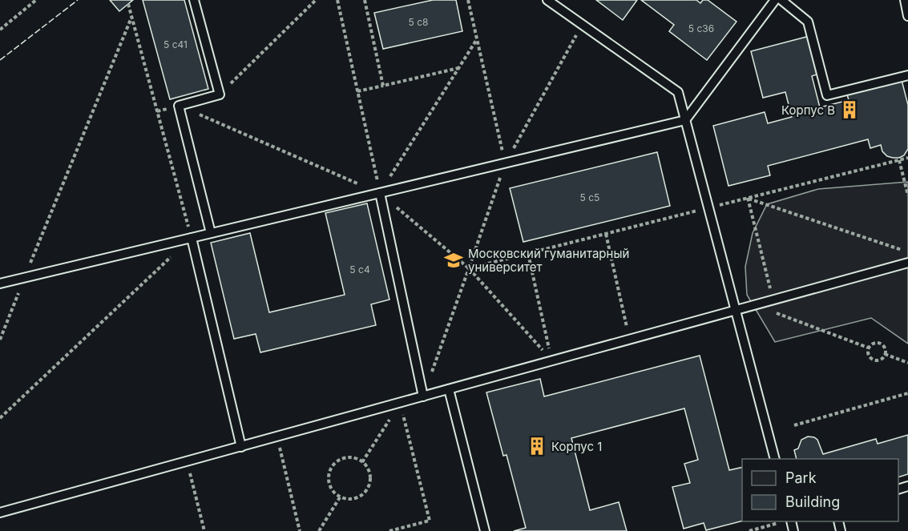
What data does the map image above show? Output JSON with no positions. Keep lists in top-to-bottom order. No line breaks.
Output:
{"places":{"building":["Корпус В","Корпус 1"],"school or university":["Московский гуманитарный университет"]},"house_numbers":["5 с8","5 с36","5 с41","5 с5","5 с4"],"legend":["Park","Building"]}
